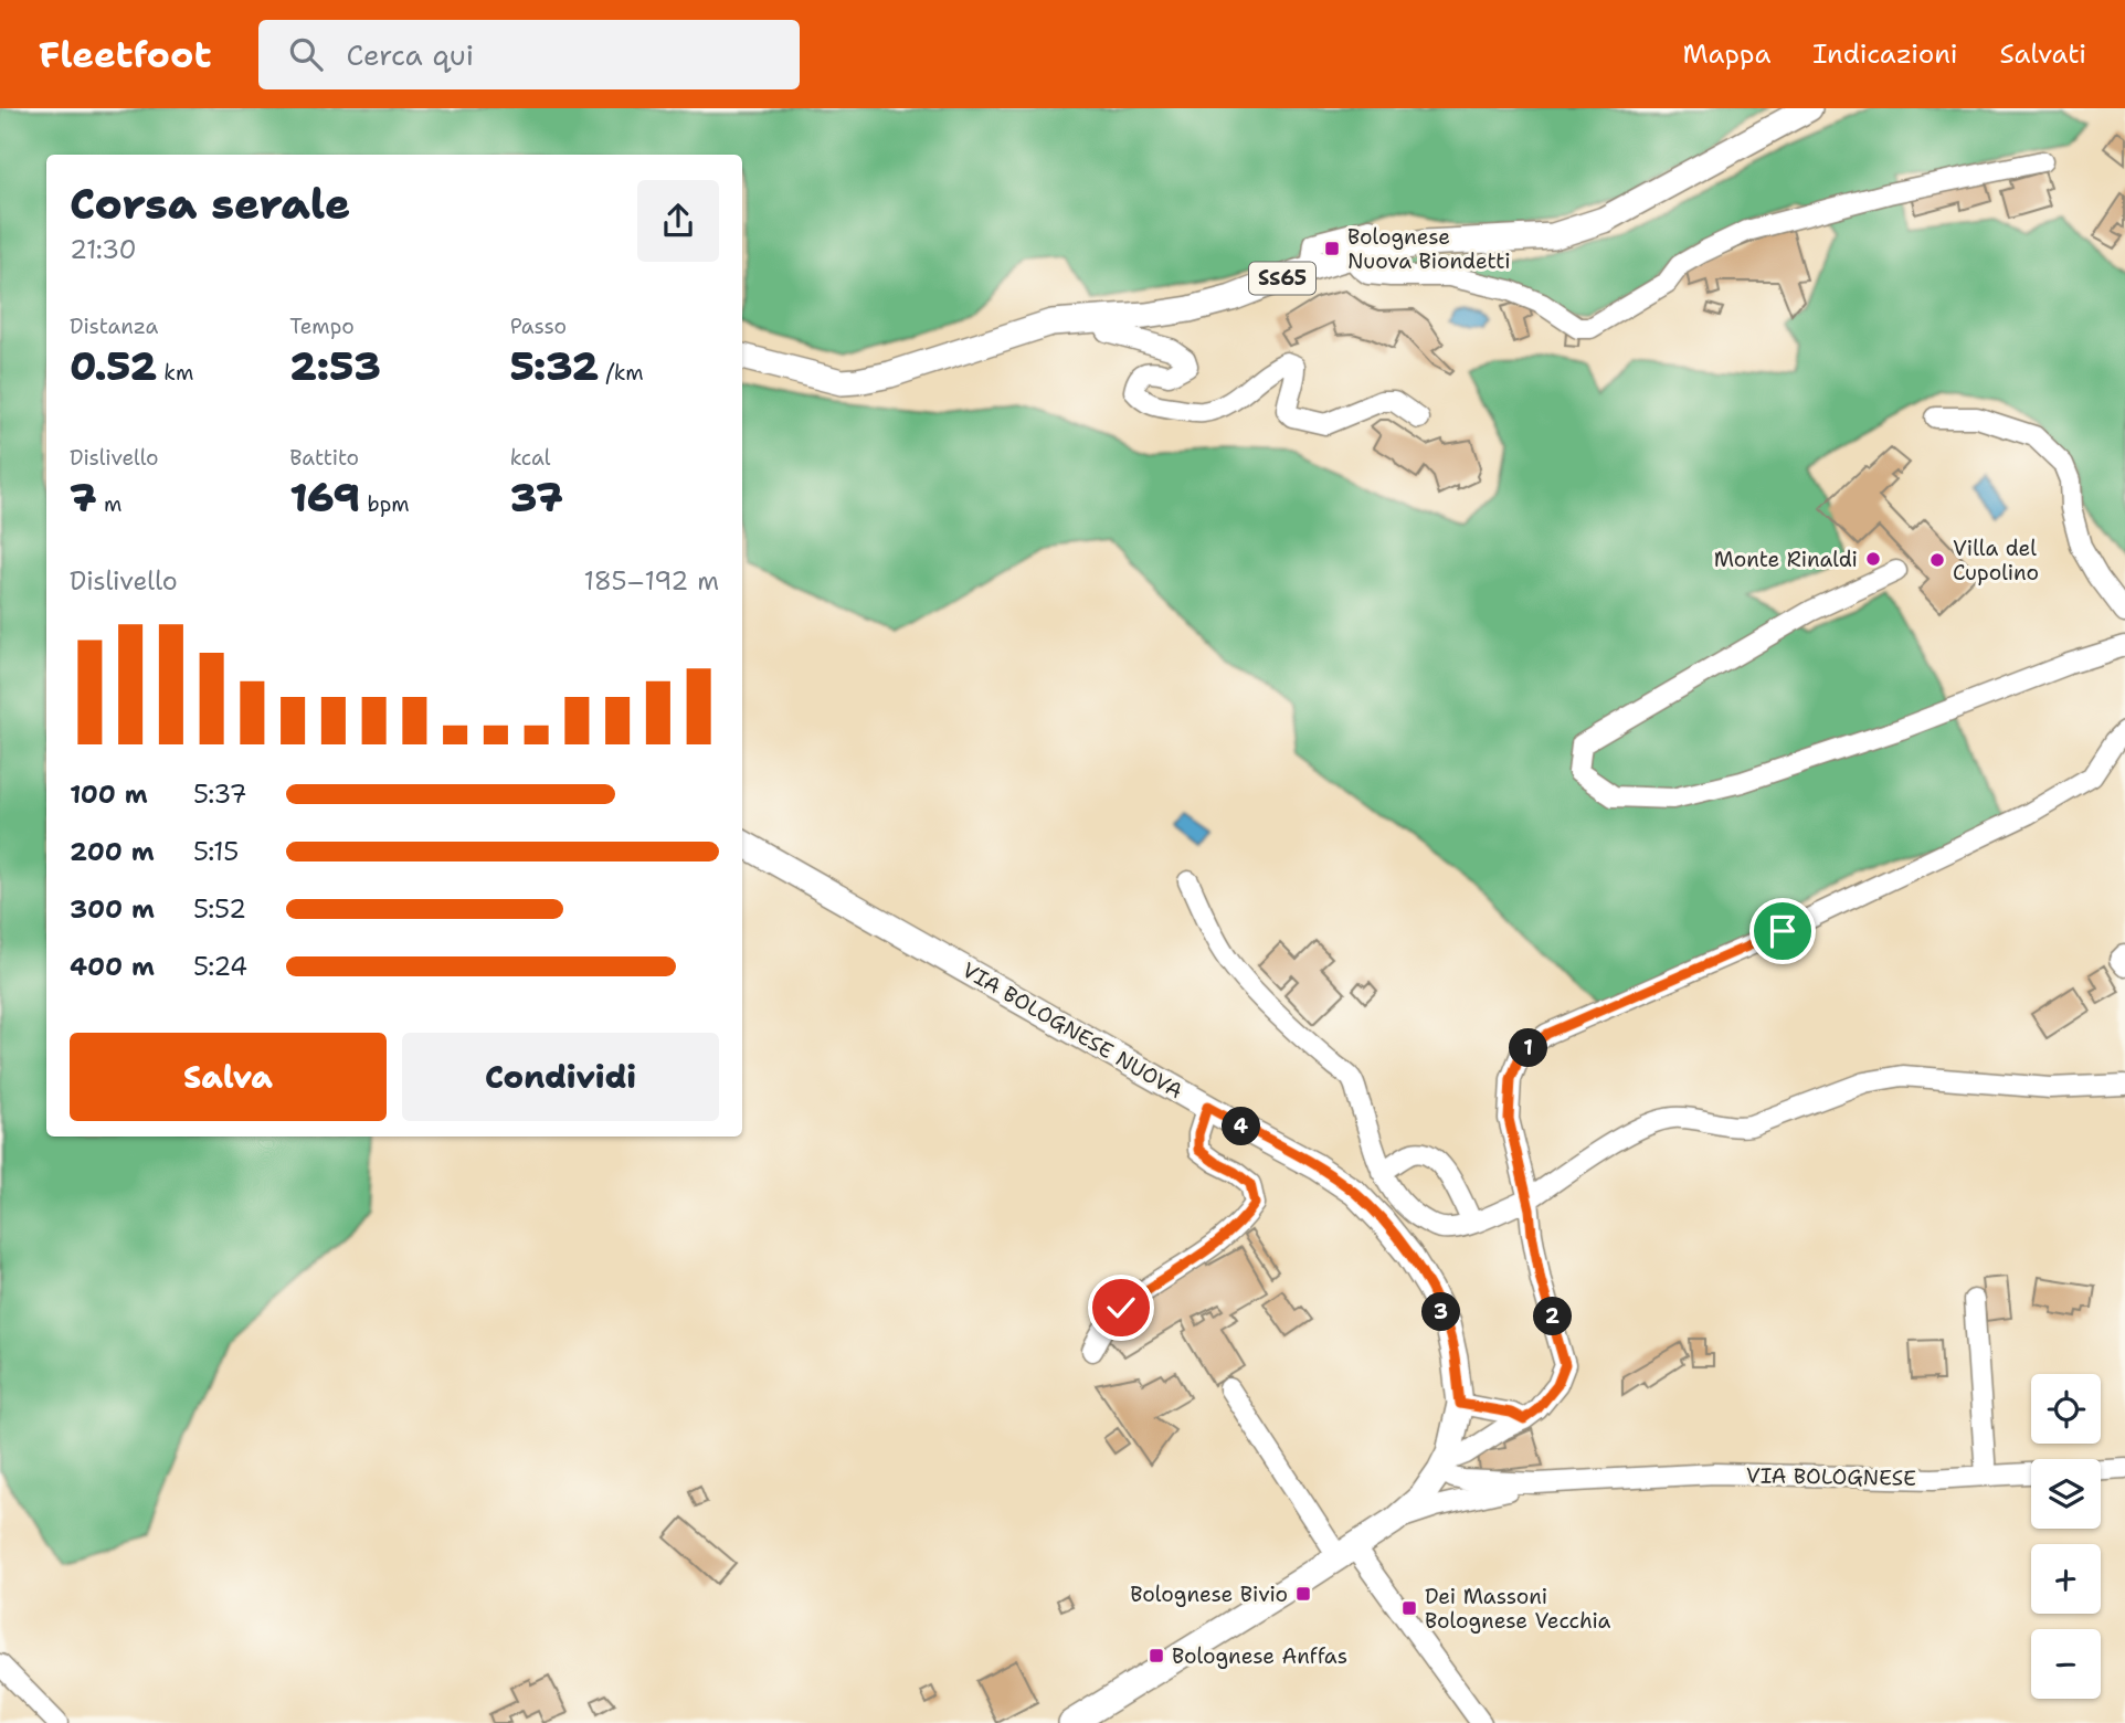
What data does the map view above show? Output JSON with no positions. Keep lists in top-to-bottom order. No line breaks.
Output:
{"streets":{"main road":["SS65","VIA BOLOGNESE NUOVA","VIA BOLOGNESE"]},"crossings":[["VIA BOLOGNESE NUOVA","VIA BOLOGNESE"]],"places":{"transit":["Bolognese Nuova Biondetti","Bolognese Bivio","Dei Massoni Bolognese Vecchia","Bolognese Anffas"],"other":["Monte Rinaldi","Villa del Cupolino"]},"page":{"header":"Fleetfoot","search":"Cerca qui","nav":["Mappa","Indicazioni","Salvati"],"heading":["Corsa serale","21:30"],"stats":[["Distanza","0.52 km"],["Tempo","2:53"],["Passo","5:32 /km"],["Dislivello","7 m"],["Battito","169 bpm"],["kcal","37"]],"chart":["Dislivello","185–192 m"],"list":[{"name":"100 m","note":"5:37"},{"name":"200 m","note":"5:15"},{"name":"300 m","note":"5:52"},{"name":"400 m","note":"5:24"}],"buttons":["Salva","Condividi"],"pins":["1","4","3","2"],"map_buttons":["+","−"]}}
